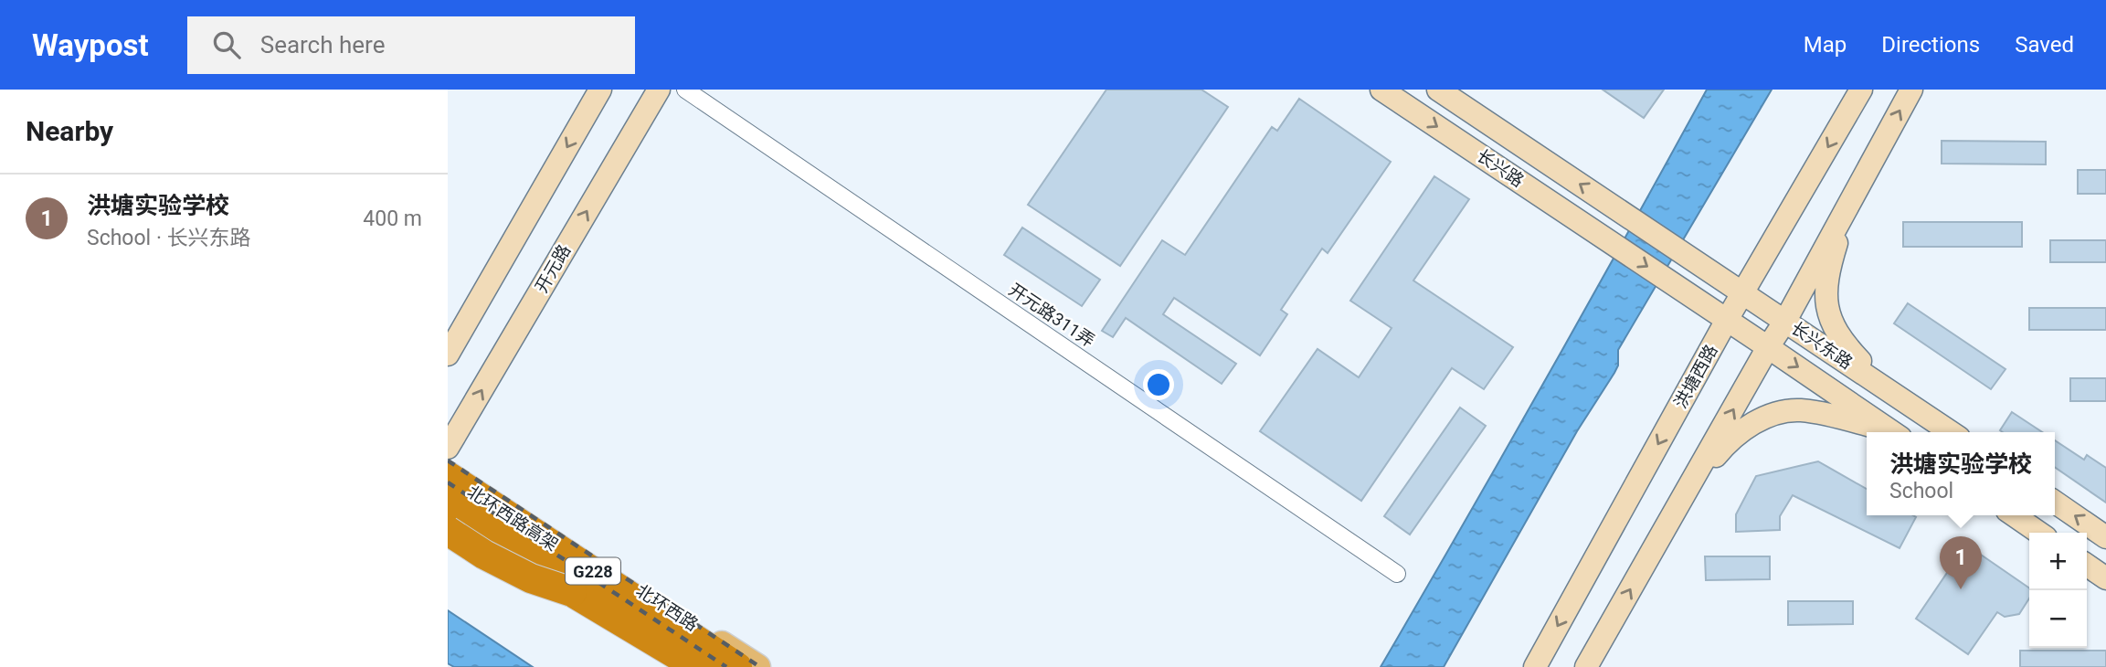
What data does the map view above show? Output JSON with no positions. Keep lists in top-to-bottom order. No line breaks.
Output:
{"streets":{"highway":["北环西路高架","G228"],"main road":["长兴路","开元路","长兴东路","洪塘西路","北环西路"],"street":["开元路311弄"]},"crossings":[["长兴路","长兴东路"],["长兴东路","洪塘西路"]],"page":{"header":"Waypost","search":"Search here","nav":["Map","Directions","Saved"],"heading":"Nearby","list":[{"mark":"1","name":"洪塘实验学校","note":"School · 长兴东路","value":"400 m"}],"popup":["洪塘实验学校","School"],"map_buttons":["+","−"],"pins":"1"}}
